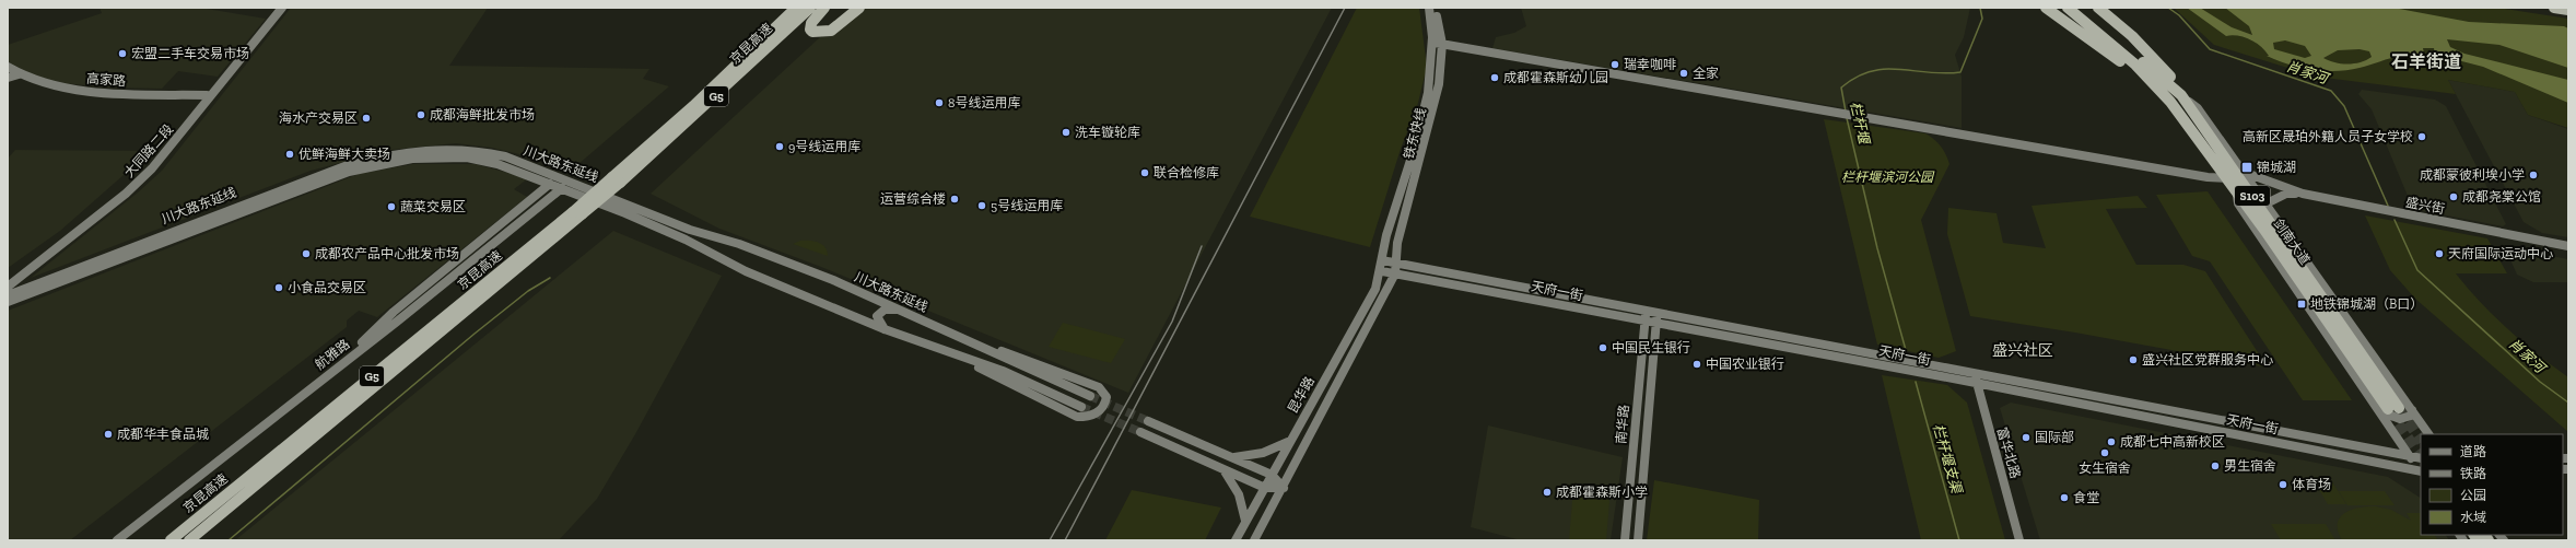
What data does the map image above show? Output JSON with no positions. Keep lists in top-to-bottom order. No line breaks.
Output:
{"streets":{"highway":["京昆高速","G5","S103","剑南大道"],"main road":["高家路","铁东快线","大同路二段","川大路东延线","盛兴街","天府一街","航雅路","昆华路","南华路","富华北路"]},"crossings":[["高家路","大同路二段"],["铁东快线","天府一街"],["铁东快线","昆华路"],["川大路东延线","航雅路"],["天府一街","昆华路"],["天府一街","南华路"],["天府一街","富华北路"]],"districts":["石羊街道","盛兴社区"],"water":["肖家河","栏杆堰","栏杆堰支渠"],"parks":["栏杆堰滨河公园"],"places":{"other":["宏盟二手车交易市场","瑞幸咖啡","全家","成都霍森斯幼儿园","8号线运用库","成都海鲜批发市场","海水产交易区","洗车镟轮库","高新区晟珀外籍人员子女学校","9号线运用库","优鲜海鲜大卖场","联合检修库","成都蒙彼利埃小学","成都尧棠公馆","运营综合楼","5号线运用库","蔬菜交易区","成都农产品中心批发市场","天府国际运动中心","小食品交易区","中国民生银行","盛兴社区党群服务中心","中国农业银行","成都华丰食品城","国际部","成都七中高新校区","女生宿舍","男生宿舍","体育场","成都霍森斯小学","食堂"],"transit":["锦城湖","地铁锦城湖（B口）"]},"legend":["道路","铁路","公园","水域"]}
